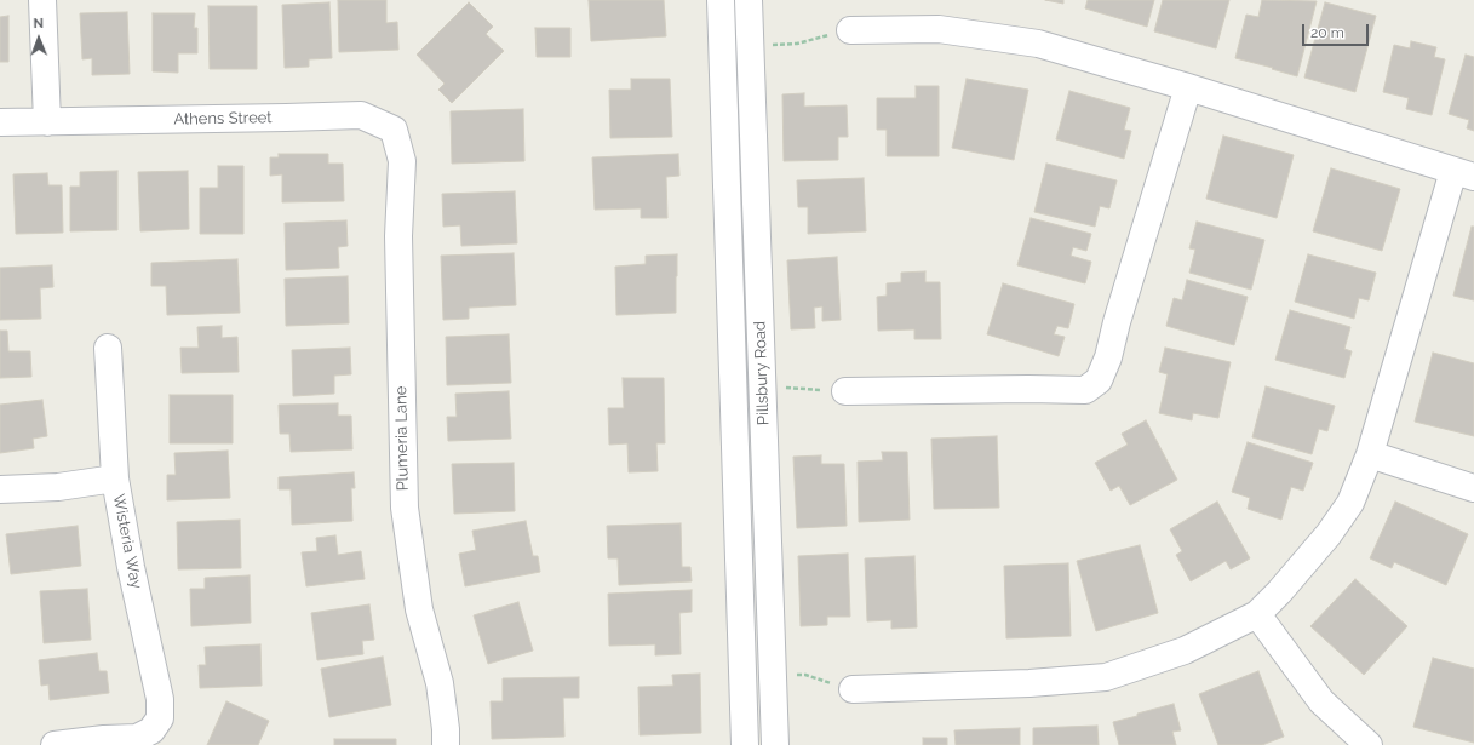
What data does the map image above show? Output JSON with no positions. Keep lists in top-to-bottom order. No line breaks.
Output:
{"streets":{"street":["Athens Street","Pillsbury Road","Plumeria Lane","Wisteria Way"]},"crossings":[["Athens Street","Plumeria Lane"]],"scale_bar":"20 m","north":"top"}
